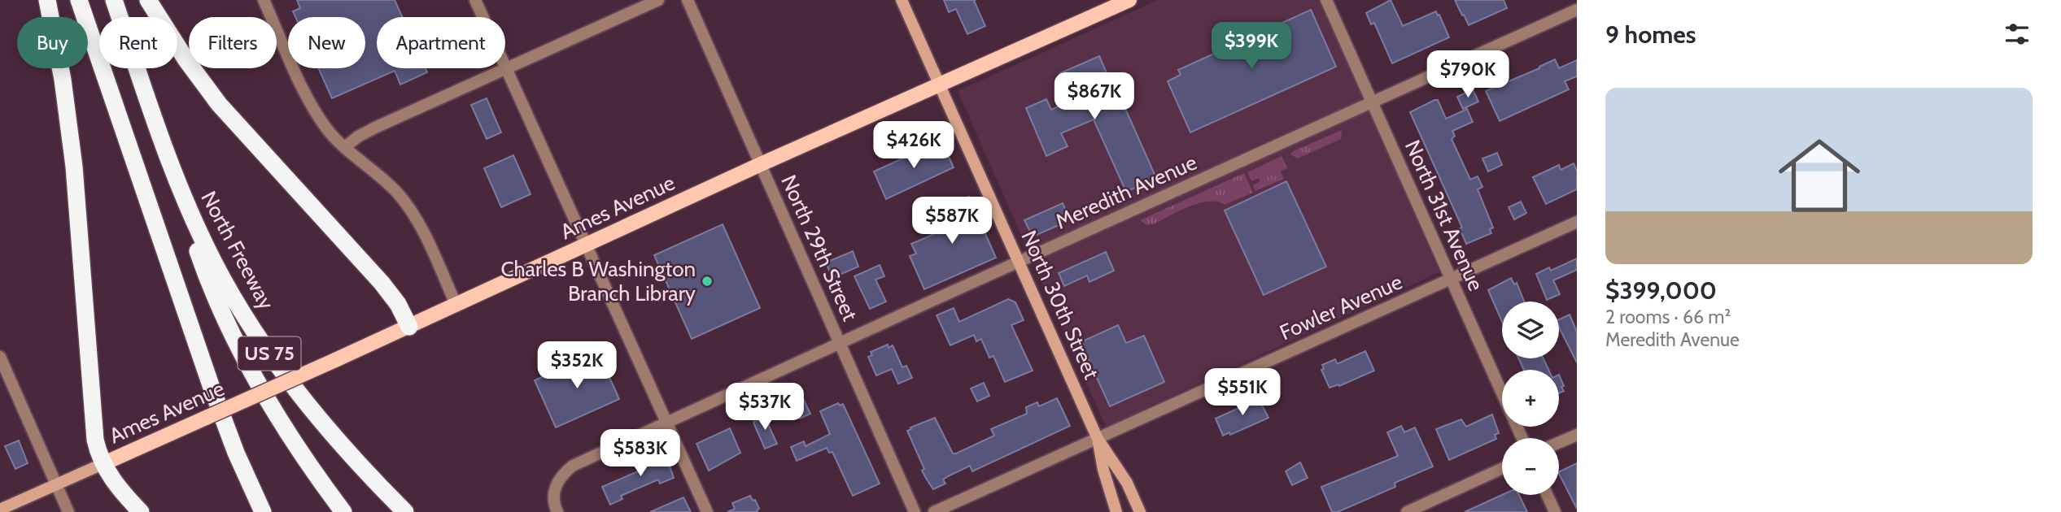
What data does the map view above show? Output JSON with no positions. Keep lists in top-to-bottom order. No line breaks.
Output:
{"streets":{"highway":["North Freeway","US 75"],"main road":["Ames Avenue","North 30th Street"],"street":["Meredith Avenue","North 31st Avenue","North 29th Street","Fowler Avenue"]},"crossings":[["Meredith Avenue","North 31st Avenue"],["Meredith Avenue","North 29th Street"],["Meredith Avenue","North 30th Street"],["Ames Avenue","North 29th Street"],["Ames Avenue","North 30th Street"],["North 31st Avenue","Fowler Avenue"],["North 30th Street","Fowler Avenue"]],"places":["Charles B Washington Branch Library"],"page":{"heading":"9 homes","chip":["Buy","Rent","Filters","New","Apartment"],"price":["$399K","$790K","$867K","$426K","$587K","$352K","$551K","$537K","$583K"],"list":[{"name":"$399,000","note":"2 rooms · 66 m² · Meredith Avenue"}],"map_buttons":["+","−"]}}
